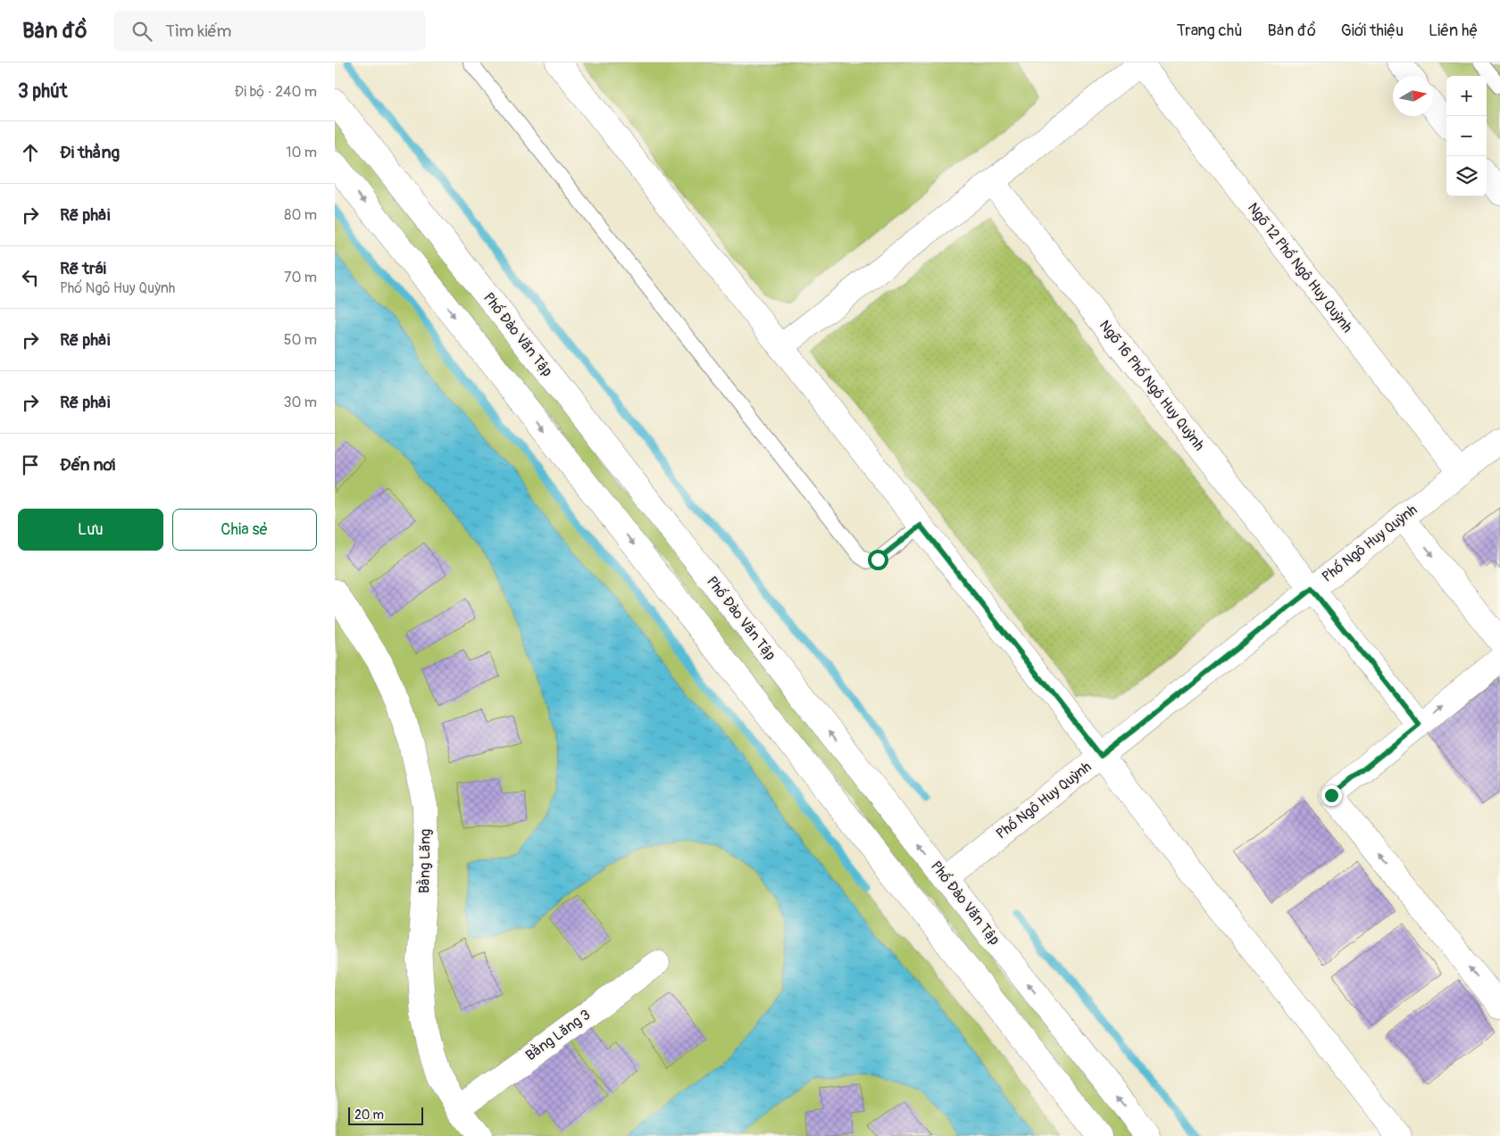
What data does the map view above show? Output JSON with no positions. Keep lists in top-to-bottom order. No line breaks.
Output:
{"streets":{"street":["Ngõ 12 Phố Ngô Huy Quỳnh","Phố Đào Văn Tập","Ngõ 16 Phố Ngô Huy Quỳnh","Phố Ngô Huy Quỳnh","Bằng Lăng","Bằng Lăng 3"]},"crossings":[["Ngõ 12 Phố Ngô Huy Quỳnh","Phố Ngô Huy Quỳnh"],["Phố Đào Văn Tập","Phố Ngô Huy Quỳnh"],["Ngõ 16 Phố Ngô Huy Quỳnh","Phố Ngô Huy Quỳnh"],["Bằng Lăng","Bằng Lăng 3"]],"scale_bar":"20 m","north":"right","page":{"header":"Bản đồ","search":"Tìm kiếm","nav":["Trang chủ","Bản đồ","Giới thiệu","Liên hệ"],"heading":["3 phút","Đi bộ · 240 m"],"map_buttons":["+","−"],"list":[["Đi thẳng","10 m"],["Rẽ phải","80 m"],["Rẽ trái","Phố Ngô Huy Quỳnh","70 m"],["Rẽ phải","50 m"],["Rẽ phải","30 m"],"Đến nơi"],"buttons":["Lưu","Chia sẻ"],"scale":"20 m"}}
